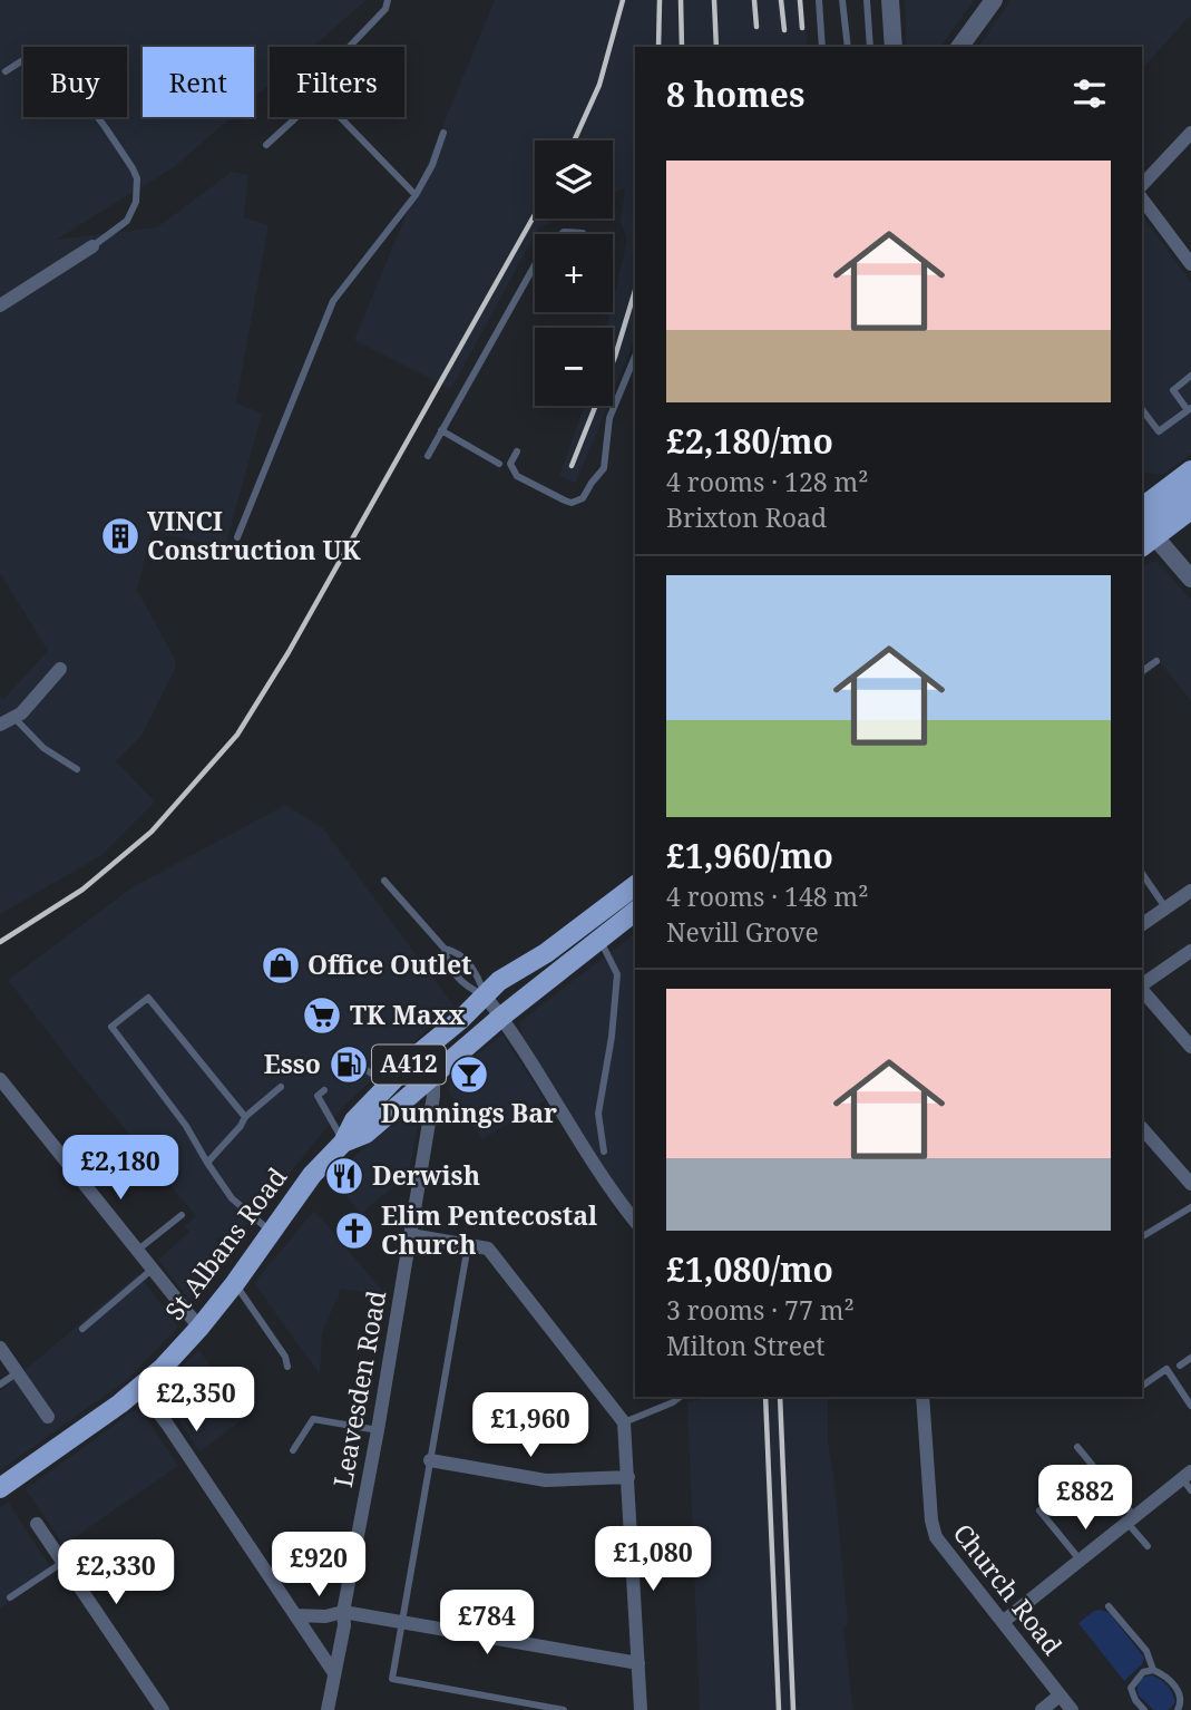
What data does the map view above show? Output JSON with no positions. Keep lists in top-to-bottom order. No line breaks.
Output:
{"streets":{"main road":["A412","St Albans Road"],"street":["Leavesden Road","Church Road"]},"crossings":[["St Albans Road","Leavesden Road"]],"places":{"building":["VINCI Construction UK"],"shop":["Office Outlet"],"supermarket":["TK Maxx"],"fuel station":["Esso"],"bar":["Dunnings Bar"],"restaurant":["Derwish"],"church":["Elim Pentecostal Church"]},"page":{"chip":["Buy","Rent","Filters"],"heading":"8 homes","map_buttons":["+","−"],"list":[{"name":"£2,180/mo","note":"4 rooms · 128 m² · Brixton Road"},{"name":"£1,960/mo","note":"4 rooms · 148 m² · Nevill Grove"},{"name":"£1,080/mo","note":"3 rooms · 77 m² · Milton Street"}],"price":["£2,180","£2,350","£1,960","£882","£1,080","£920","£2,330","£784"]}}
